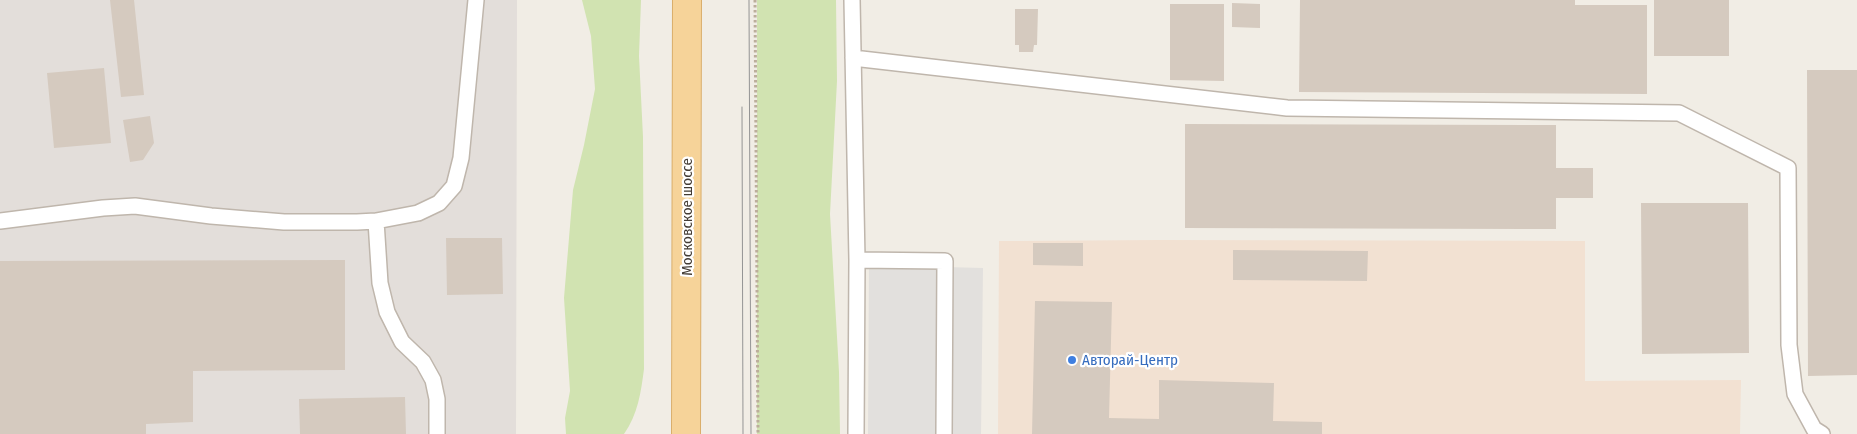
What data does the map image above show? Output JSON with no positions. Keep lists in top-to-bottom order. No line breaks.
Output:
{"streets":{"main road":["Московское шоссе"]},"places":["Авторай-Центр"]}
